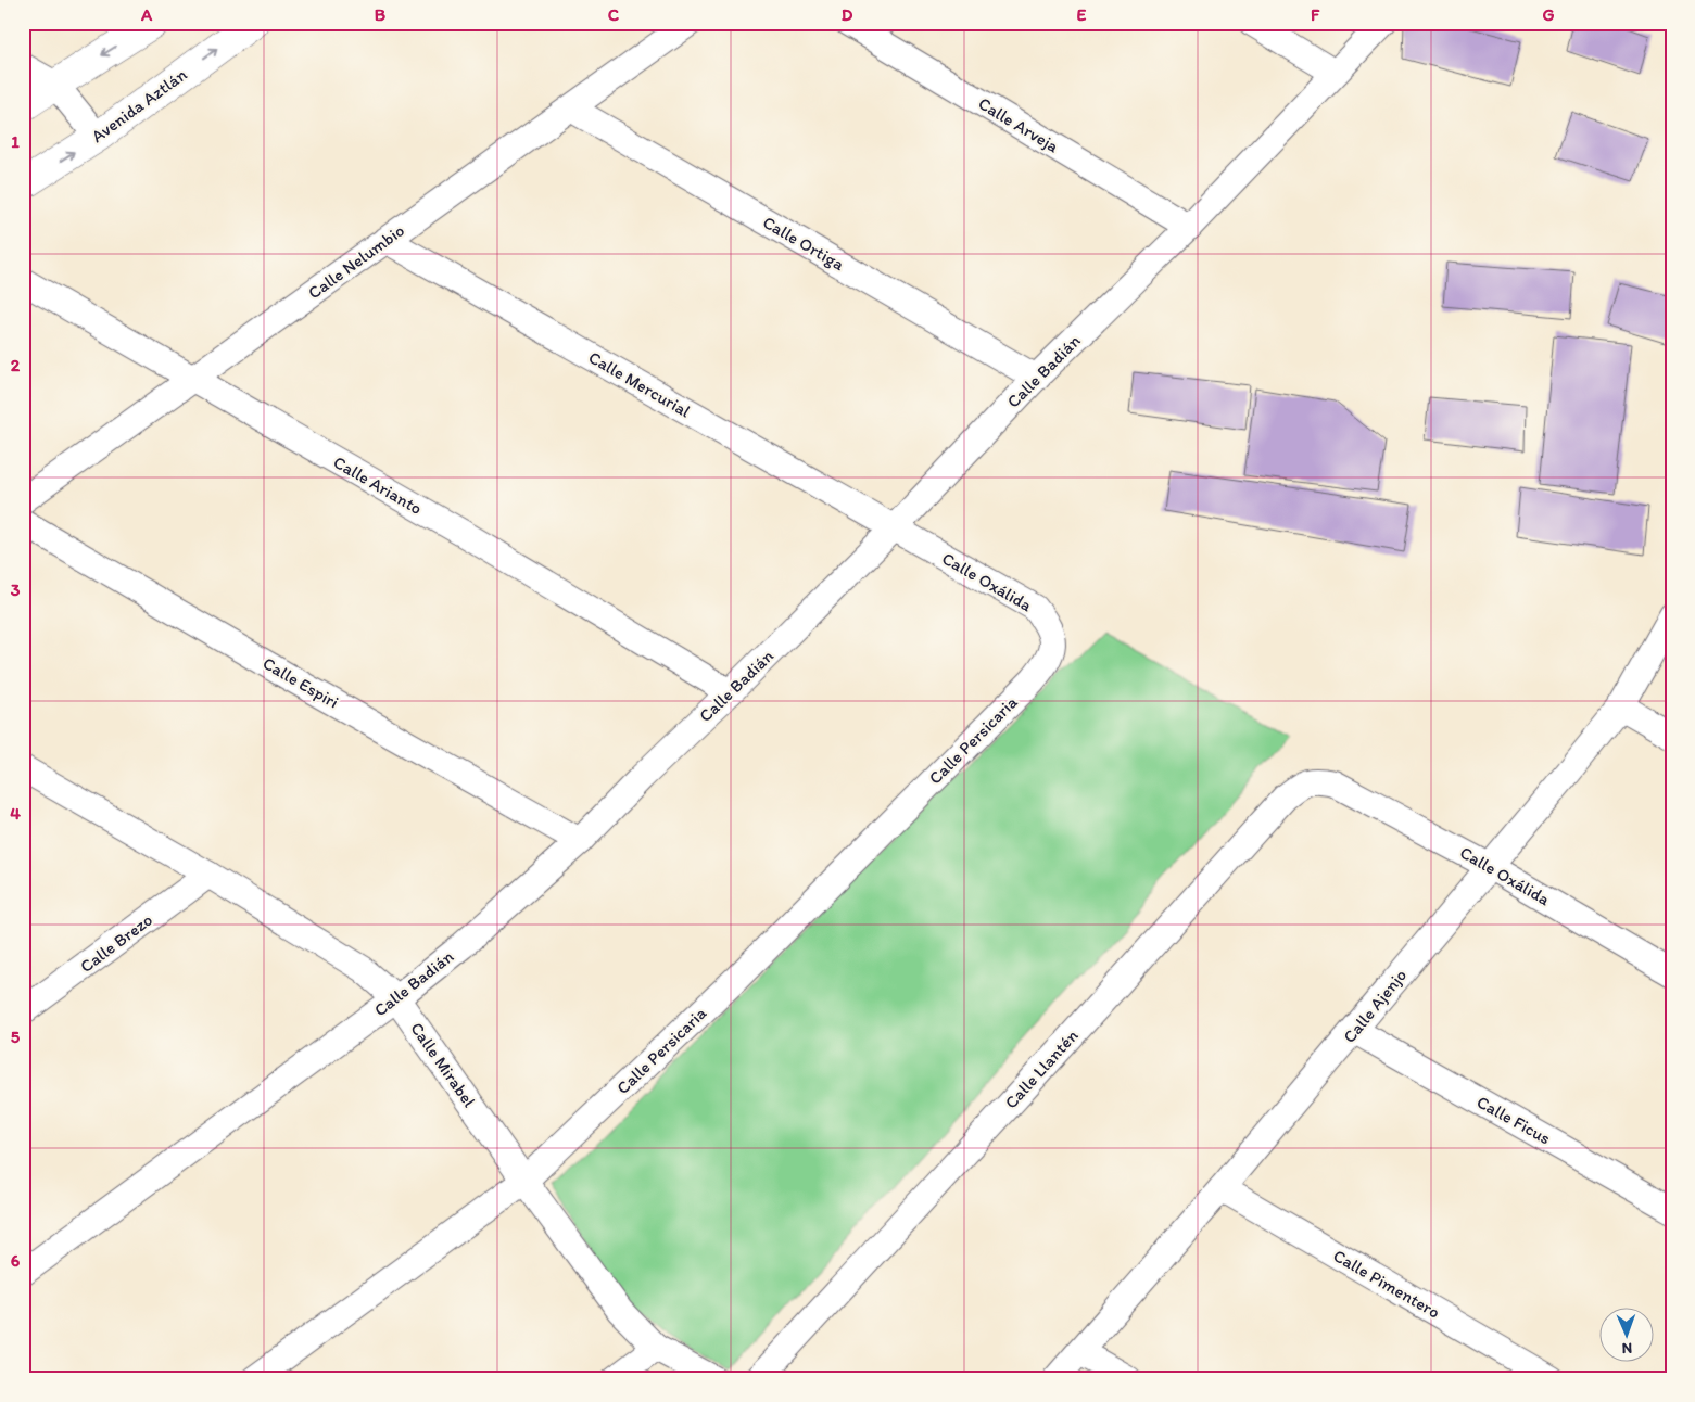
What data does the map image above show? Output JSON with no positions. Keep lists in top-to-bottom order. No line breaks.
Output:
{"streets":{"main road":["Avenida Aztlán"],"street":["Calle Arveja","Calle Ortiga","Calle Nelumbio","Calle Badián","Calle Mercurial","Calle Arianto","Calle Oxálida","Calle Espiri","Calle Persicaria","Calle Brezo","Calle Ajenjo","Calle Mirabel","Calle Llantén","Calle Ficus","Calle Pimentero"]},"crossings":[["Calle Arveja","Calle Badián"],["Calle Ortiga","Calle Nelumbio"],["Calle Ortiga","Calle Badián"],["Calle Nelumbio","Calle Mercurial"],["Calle Nelumbio","Calle Arianto"],["Calle Badián","Calle Mercurial"],["Calle Badián","Calle Arianto"],["Calle Badián","Calle Oxálida"],["Calle Badián","Calle Espiri"],["Calle Badián","Calle Mirabel"],["Calle Mercurial","Calle Oxálida"],["Calle Oxálida","Calle Persicaria"],["Calle Oxálida","Calle Ajenjo"],["Calle Oxálida","Calle Llantén"],["Calle Persicaria","Calle Mirabel"],["Calle Brezo","Calle Mirabel"],["Calle Ajenjo","Calle Ficus"],["Calle Ajenjo","Calle Pimentero"]],"north":"bottom","grid":{"columns":["A","B","C","D","E","F","G"],"rows":["1","2","3","4","5","6"]}}
